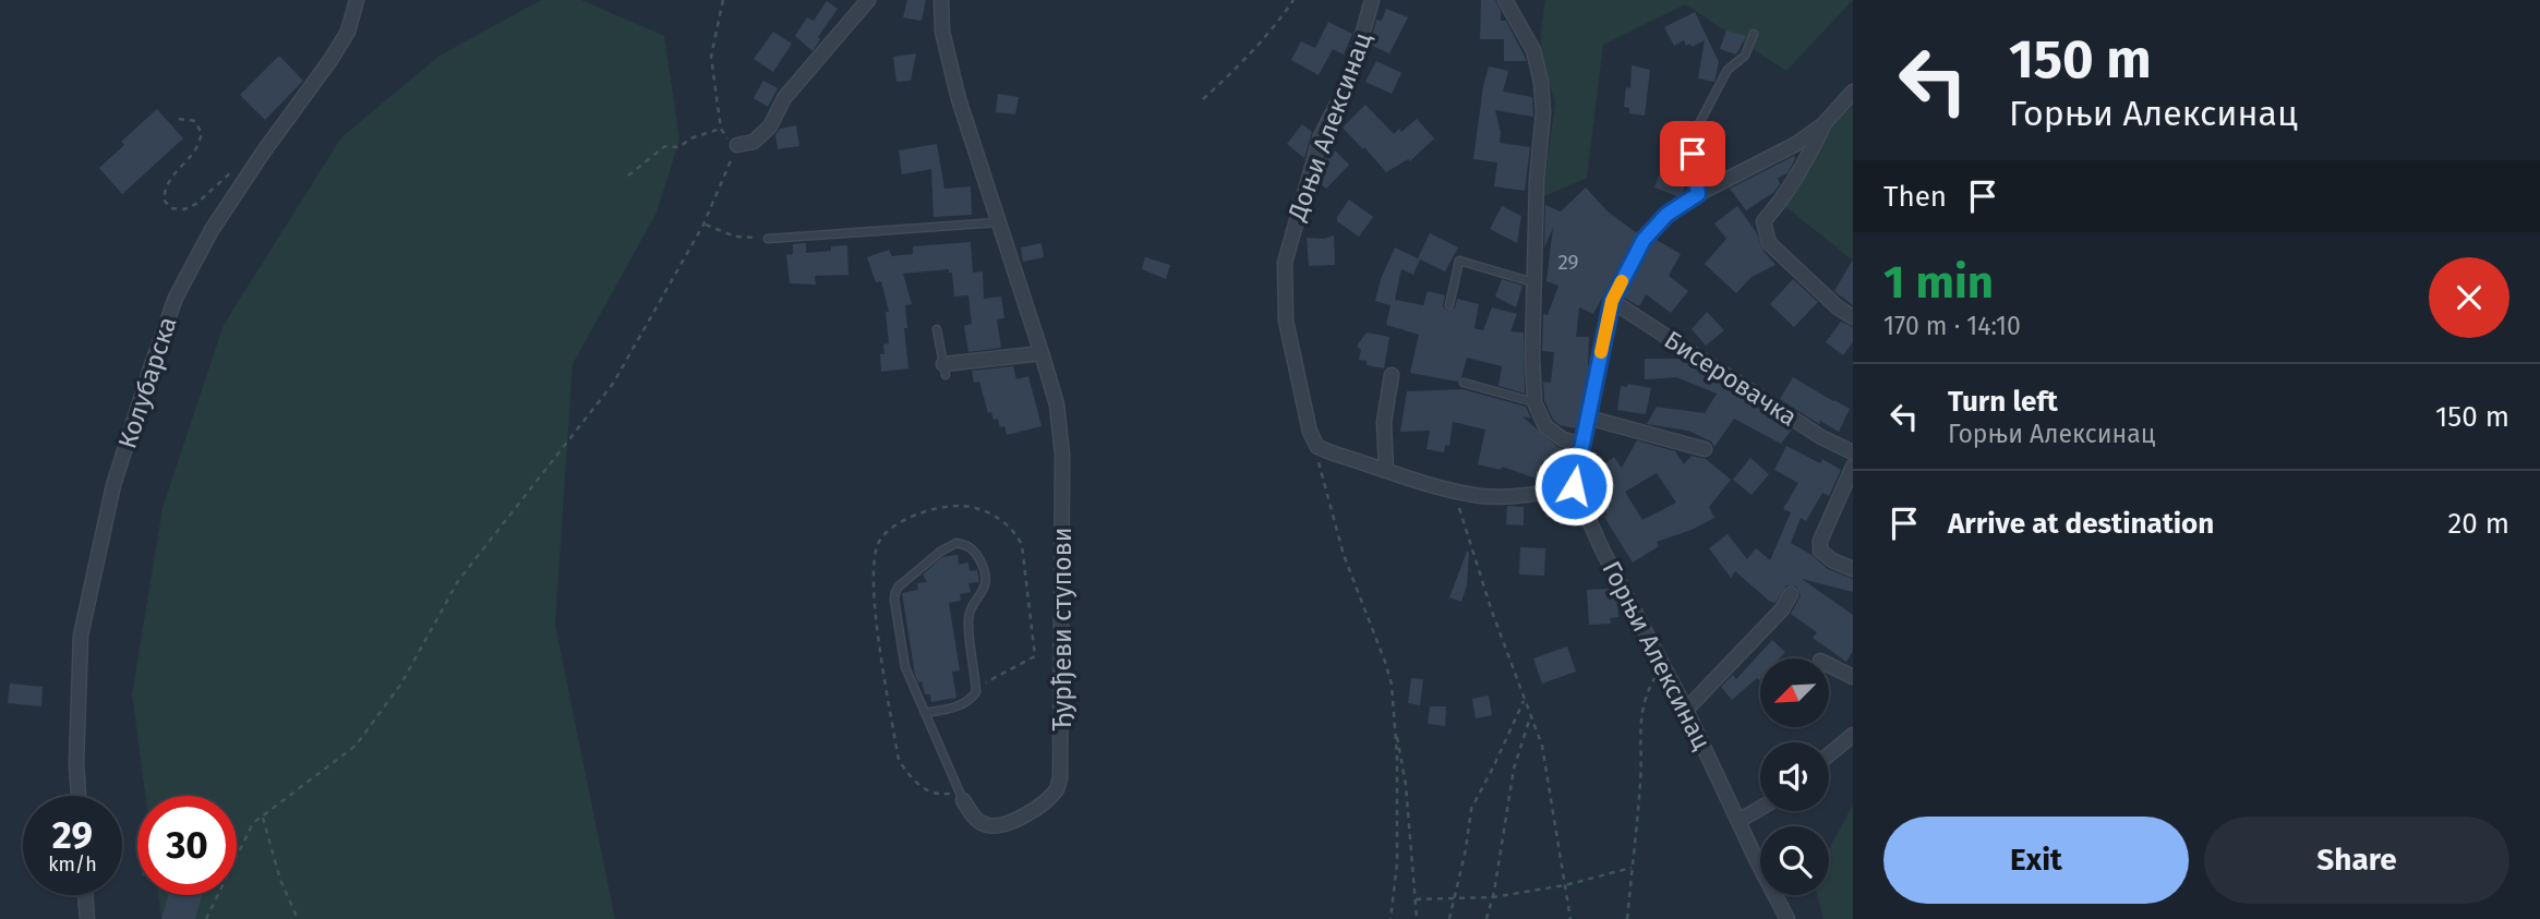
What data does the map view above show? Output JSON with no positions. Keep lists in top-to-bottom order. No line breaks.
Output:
{"streets":{"street":["Доњи Алексинац","Бисеровачка","Колубарска","Ђурђеви ступови","Горњи Алексинац"]},"house_numbers":["29"],"north":"bottom left","page":{"turn":["150 m","Горњи Алексинац"],"then":"Then","heading":["1 min","170 m · 14:10"],"list":[{"name":"Turn left","note":"Горњи Алексинац","value":"150 m"},{"name":"Arrive at destination","value":"20 m"}],"speed":"29 km/h","limit":"30","buttons":["Exit","Share"]}}
